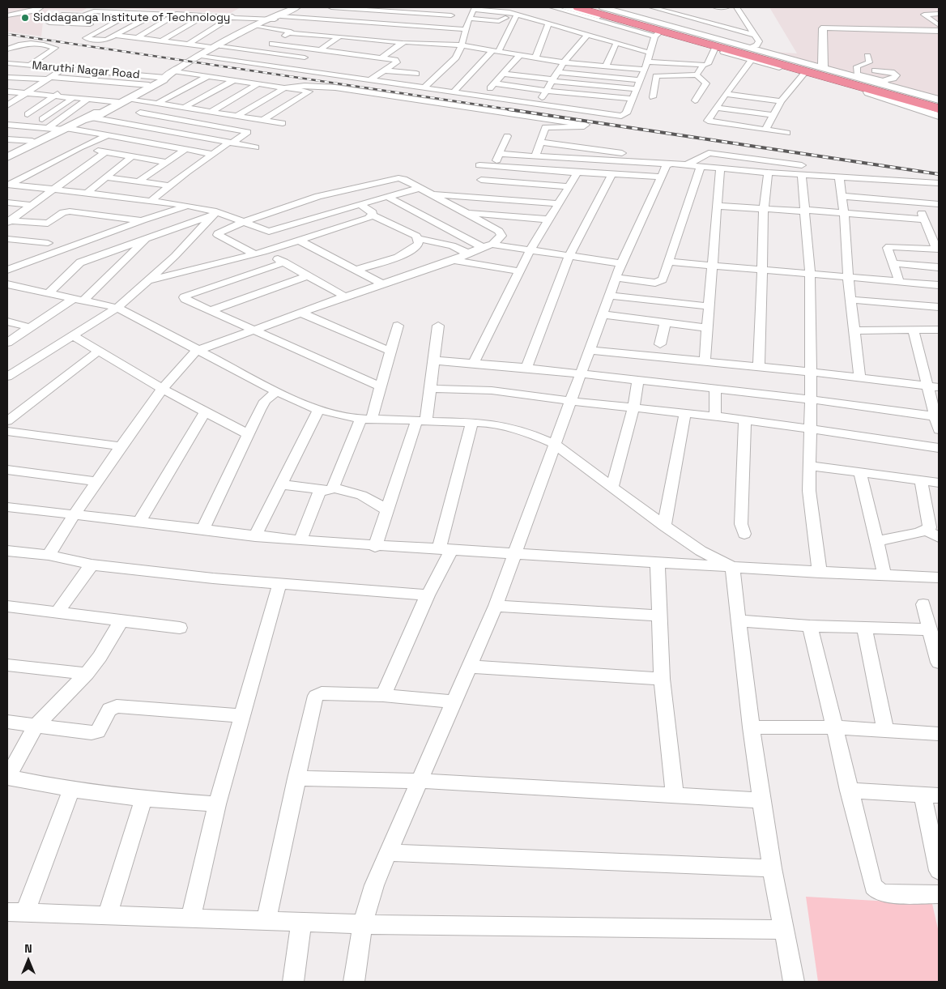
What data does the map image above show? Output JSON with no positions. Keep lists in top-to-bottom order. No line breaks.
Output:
{"streets":{"street":["Maruthi Nagar Road"]},"places":["Siddaganga Institute of Technology"],"north":"top"}
